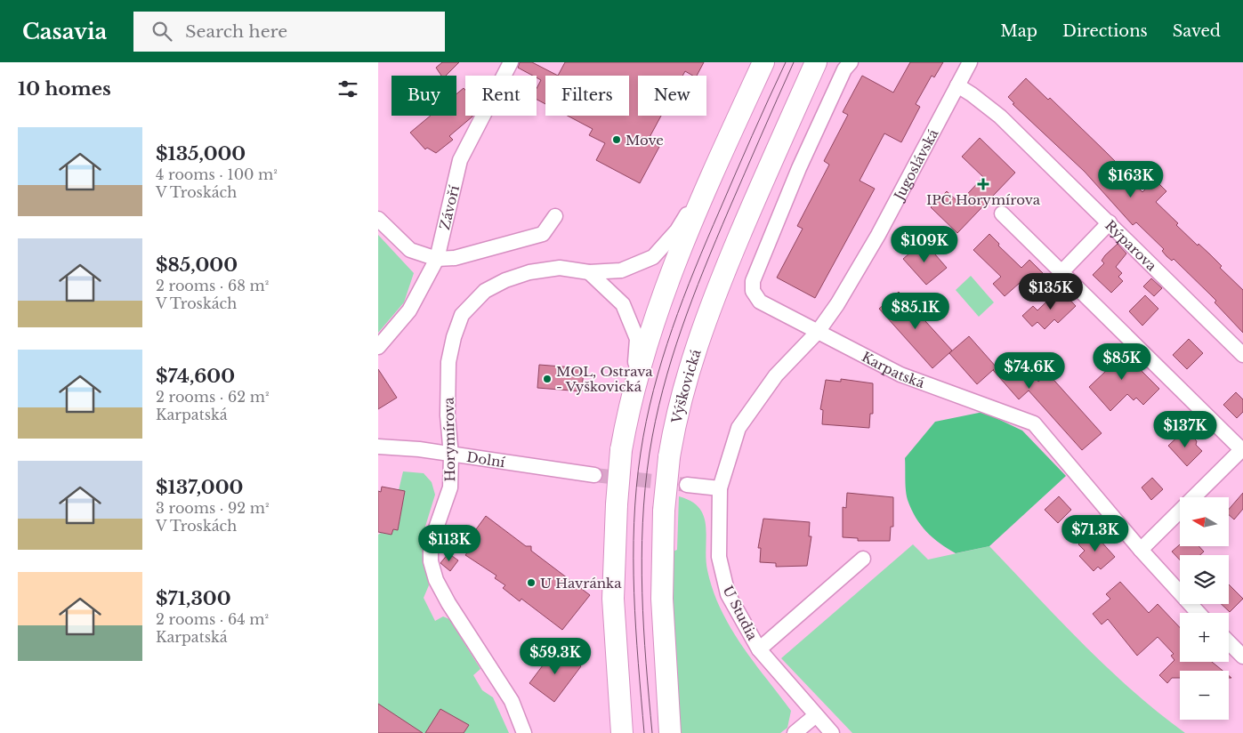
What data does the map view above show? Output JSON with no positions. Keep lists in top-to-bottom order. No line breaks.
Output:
{"streets":{"street":["Jugoslávská","Závoří","Rýparova","Karpatská","Výškovická","Horymírova","Dolní","U Studia"]},"crossings":[["Jugoslávská","Rýparova"],["Jugoslávská","Karpatská"],["Jugoslávská","U Studia"],["Horymírova","Dolní"]],"places":{"other":["Move","MOL, Ostrava - Vyškovická","U Havránka"],"health":["IPC Horymírova"]},"north":"left","page":{"header":"Casavia","search":"Search here","nav":["Map","Directions","Saved"],"heading":"10 homes","chip":["Buy","Rent","Filters","New"],"list":[{"name":"$135,000","note":"4 rooms · 100 m² · V Troskách"},{"name":"$85,000","note":"2 rooms · 68 m² · V Troskách"},{"name":"$74,600","note":"2 rooms · 62 m² · Karpatská"},{"name":"$137,000","note":"3 rooms · 92 m² · V Troskách"},{"name":"$71,300","note":"2 rooms · 64 m² · Karpatská"}],"price":["$163K","$109K","$135K","$85.1K","$85K","$74.6K","$137K","$71.3K","$113K","$59.3K"],"map_buttons":["+","−"]}}
